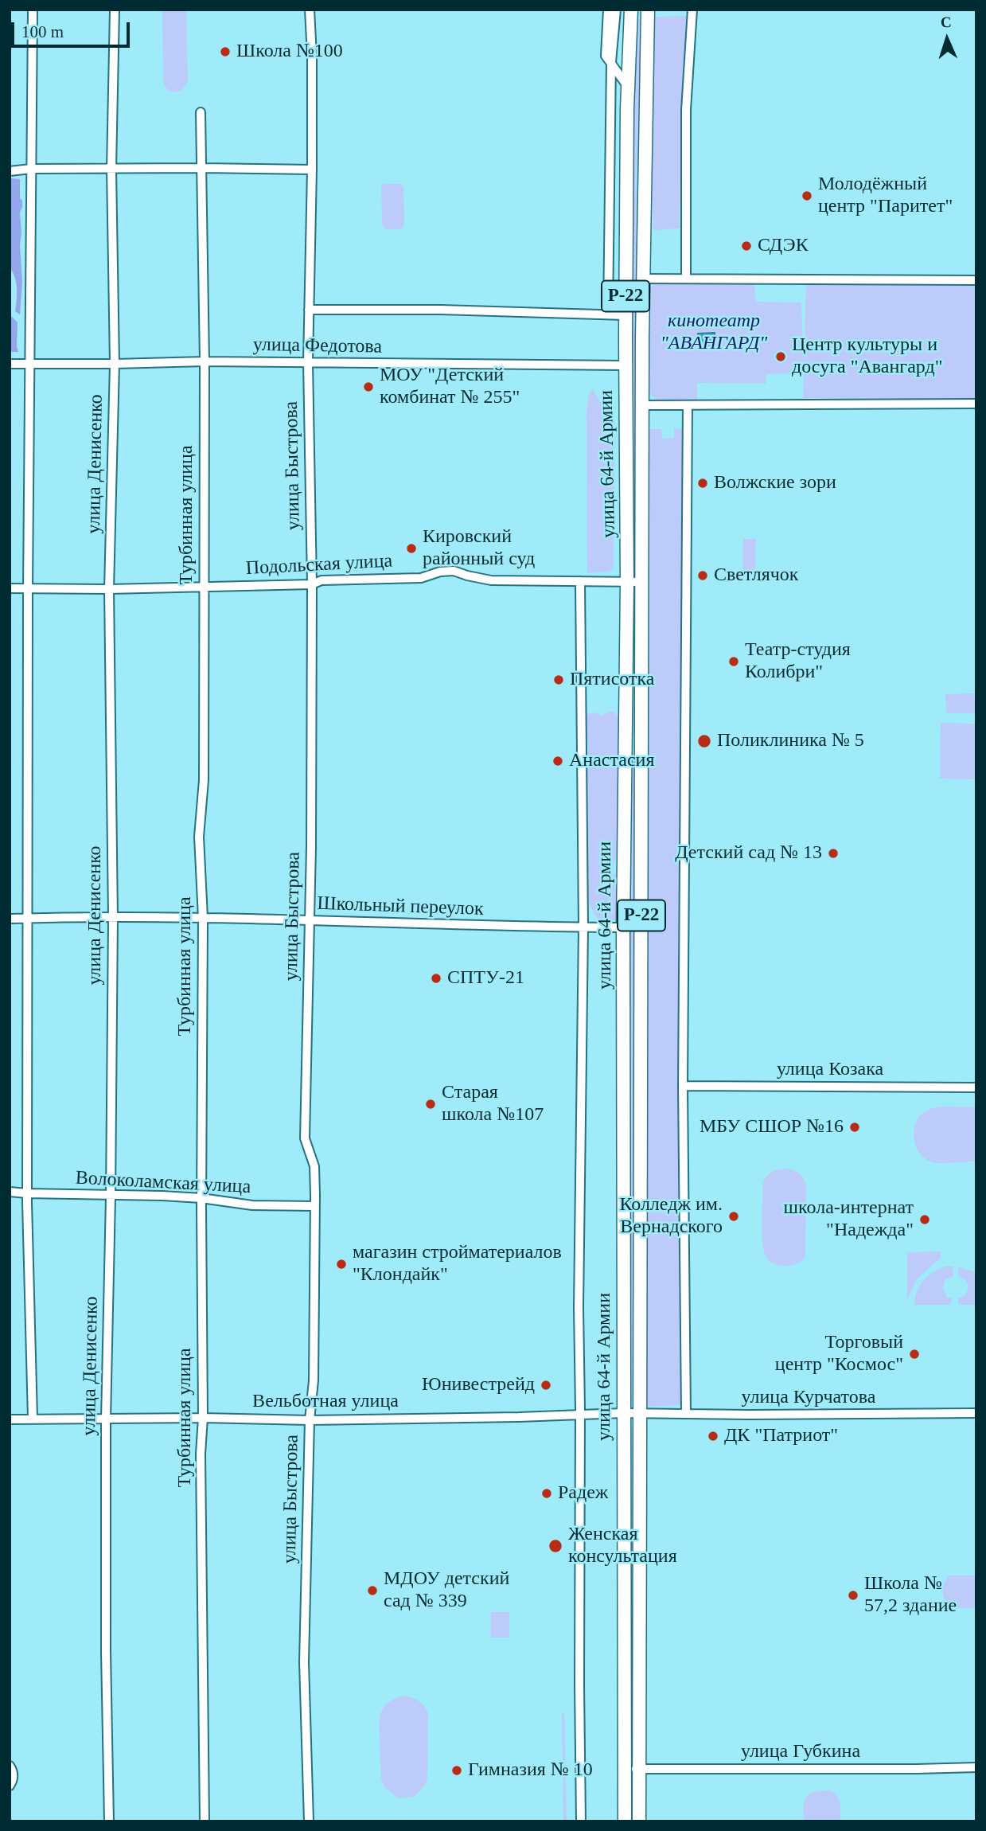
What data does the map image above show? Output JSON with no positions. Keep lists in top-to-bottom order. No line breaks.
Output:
{"streets":{"highway":["Р-22","улица 64-й Армии"],"street":["улица Федотова","улица Денисенко","улица Быстрова","Турбинная улица","Подольская улица","Школьный переулок","улица Козака","Волоколамская улица","улица Курчатова","Вельботная улица","улица Губкина"]},"crossings":[["улица Федотова","улица Денисенко"],["улица Федотова","улица 64-й Армии"],["улица Федотова","улица Быстрова"],["улица Федотова","Турбинная улица"],["улица Денисенко","Подольская улица"],["улица Денисенко","Школьный переулок"],["улица Денисенко","Волоколамская улица"],["улица Денисенко","Вельботная улица"],["улица 64-й Армии","Подольская улица"],["улица 64-й Армии","Школьный переулок"],["улица 64-й Армии","улица Курчатова"],["улица 64-й Армии","Вельботная улица"],["улица 64-й Армии","улица Губкина"],["улица Быстрова","Подольская улица"],["улица Быстрова","Школьный переулок"],["улица Быстрова","Волоколамская улица"],["улица Быстрова","Вельботная улица"],["Турбинная улица","Подольская улица"],["Турбинная улица","Школьный переулок"],["Турбинная улица","Волоколамская улица"],["Турбинная улица","Вельботная улица"],["улица Курчатова","Вельботная улица"]],"parks":["кинотеатр \"АВАНГАРД\""],"places":["Школа №100","Молодёжный центр \"Паритет\"","СДЭК","Центр культуры и досуга \"Авангард\"","МОУ \"Детский комбинат № 255\"","Волжские зори","Кировский районный суд","Светлячок","Театр-студия Колибри\"","Пятисотка","Поликлиника № 5","Анастасия","Детский сад № 13","СПТУ-21","Старая школа №107","МБУ СШОР №16","Колледж им. Вернадского","школа-интернат \"Надежда\"","магазин стройматериалов \"Клондайк\"","Торговый центр \"Космос\"","Юнивестрейд","ДК \"Патриот\"","Радеж","Женская консультация","МДОУ детский сад № 339","Школа № 57,2 здание","Гимназия № 10"],"scale_bar":"100 m","north":"top"}
